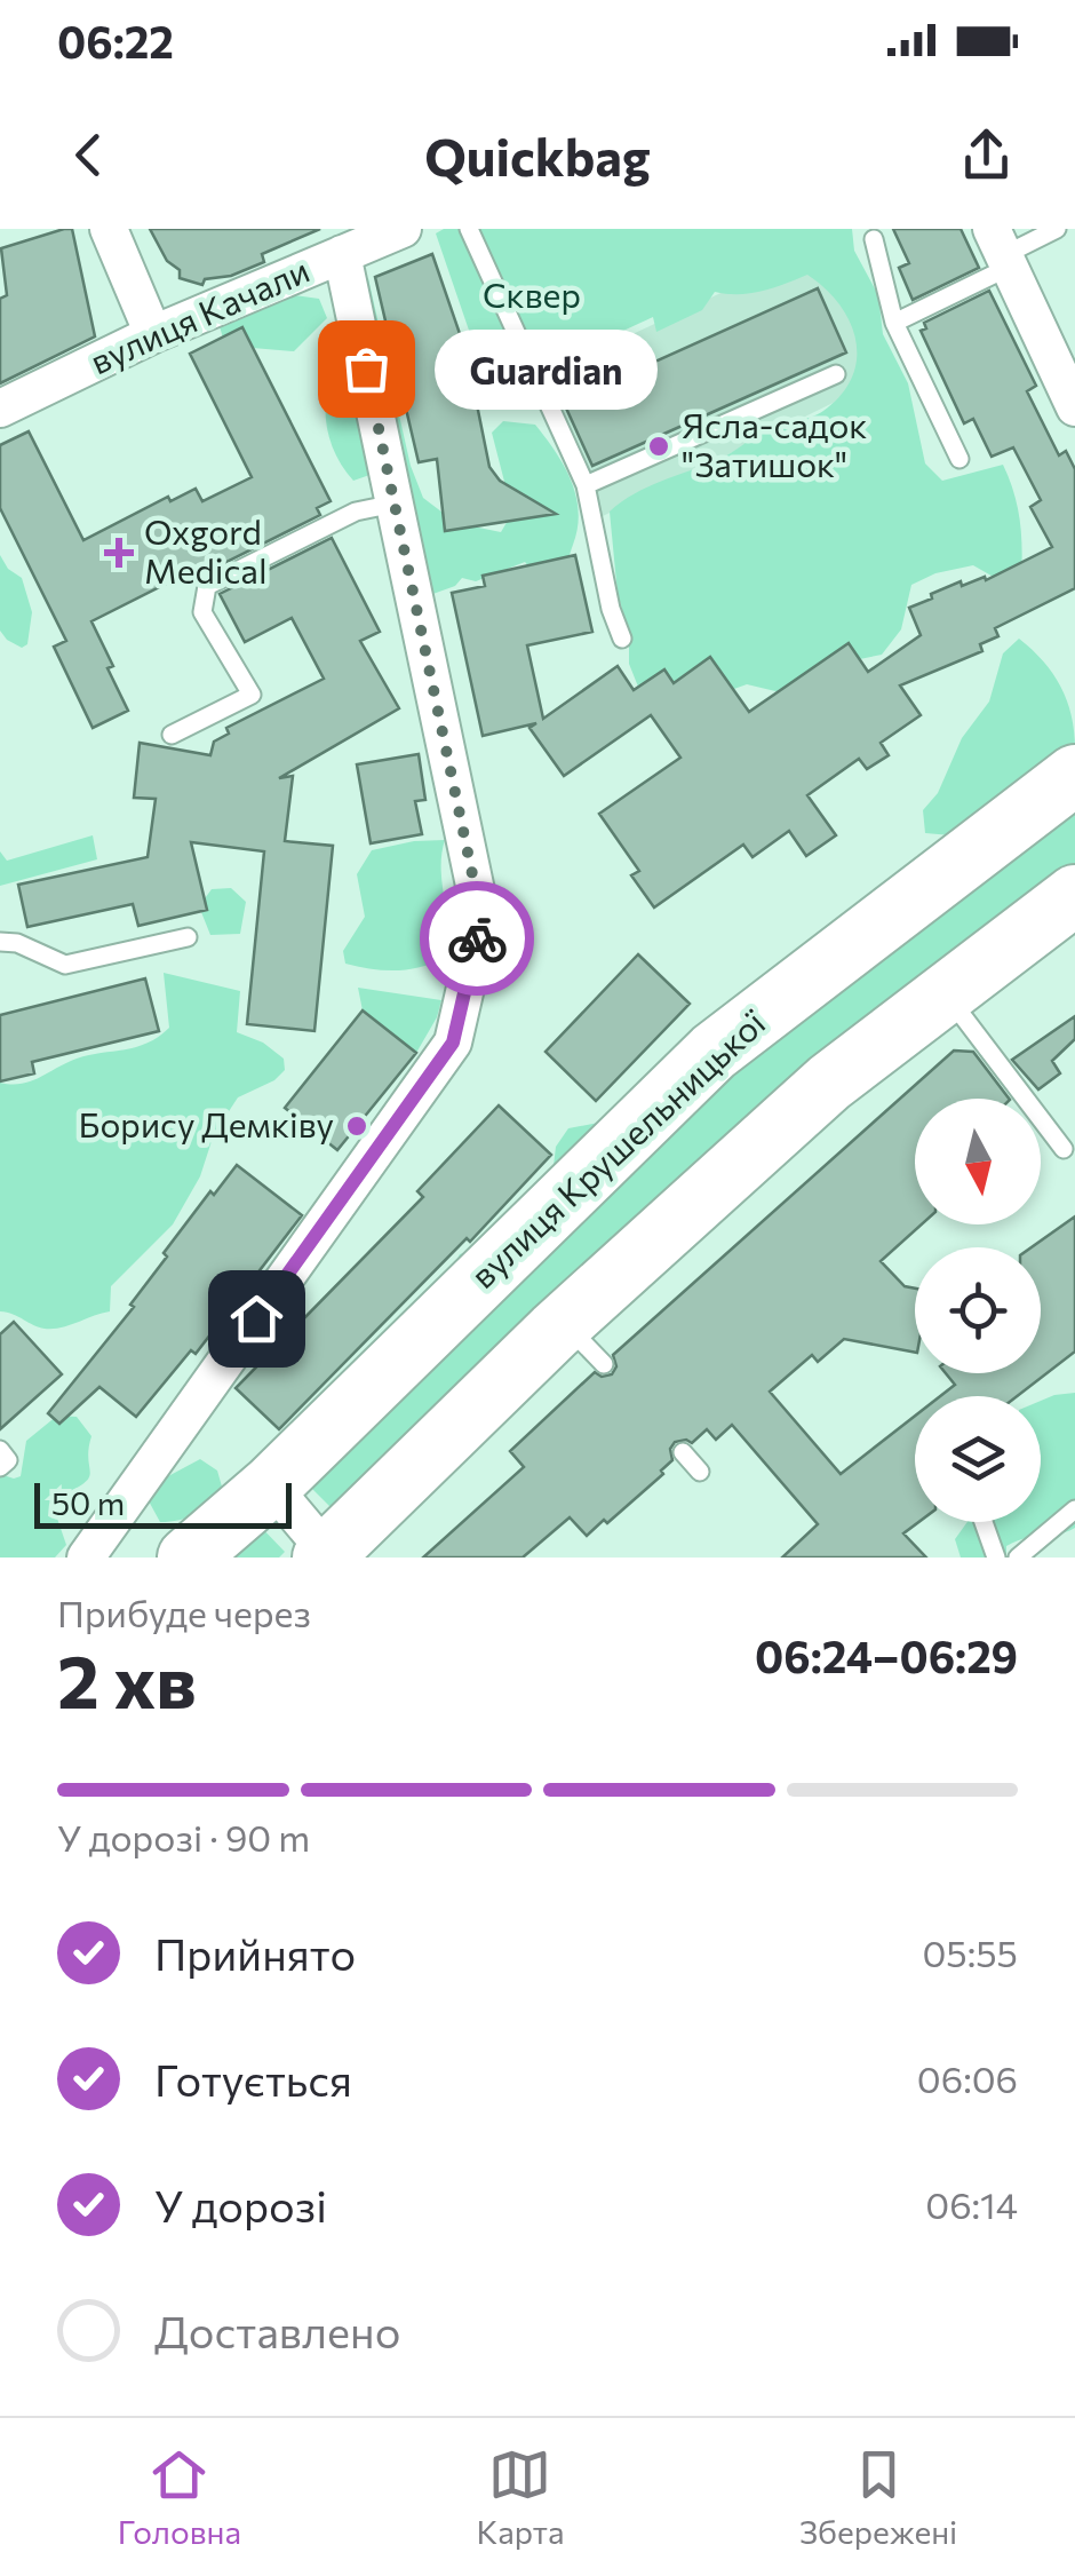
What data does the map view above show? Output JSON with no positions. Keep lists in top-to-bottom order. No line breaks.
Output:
{"streets":{"main road":["вулиця Крушельницької"],"street":["вулиця Качали"]},"parks":["Сквер"],"places":{"other":["Guardian","Ясла-садок \"Затишок\"","Борису Демківу"],"health":["Oxgord Medical"]},"scale_bar":"50 m","north":"bottom","page":{"status":"06:22","header":"Quickbag","bubble":"Guardian","scale":"50 m","heading":["2 хв","Прибуде через","06:24–06:29"],"bar":"У дорозі · 90 m","list":[["Прийнято","05:55"],["Готується","06:06"],["У дорозі","06:14"],"Доставлено"],"tabs":["Головна","Карта","Збережені"]}}
